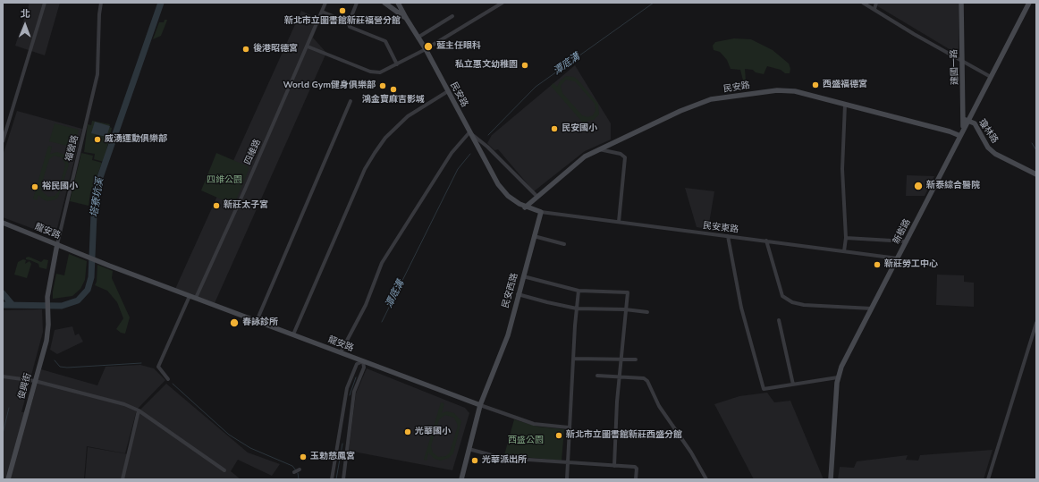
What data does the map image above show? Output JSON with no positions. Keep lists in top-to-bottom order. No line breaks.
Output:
{"streets":{"street":["建國一路","民安路","瓊林路","福營路","四維路","民安東路","龍安路","新樹路","民安西路","俊興街"]},"crossings":[["建國一路","民安路"],["建國一路","瓊林路"],["建國一路","新樹路"],["民安路","新樹路"],["福營路","龍安路"],["福營路","俊興街"],["四維路","龍安路"],["民安東路","新樹路"],["民安東路","民安西路"],["龍安路","民安西路"]],"water":["潭底溝","塔寮坑溪"],"parks":["四維公園","西盛公園"],"places":["新北市立圖書館新莊福營分館","藍主任眼科","後港昭德宮","私立惠文幼稚園","西盛福德宮","World Gym健身俱樂部","鴻金寶麻吉影城","民安國小","威湧運動俱樂部","新泰綜合醫院","裕民國小","新莊太子宮","新莊勞工中心","春詠診所","光華國小","新北市立圖書館新莊西盛分館","玉勅慈鳳宮","光華派出所"],"north":"top"}
